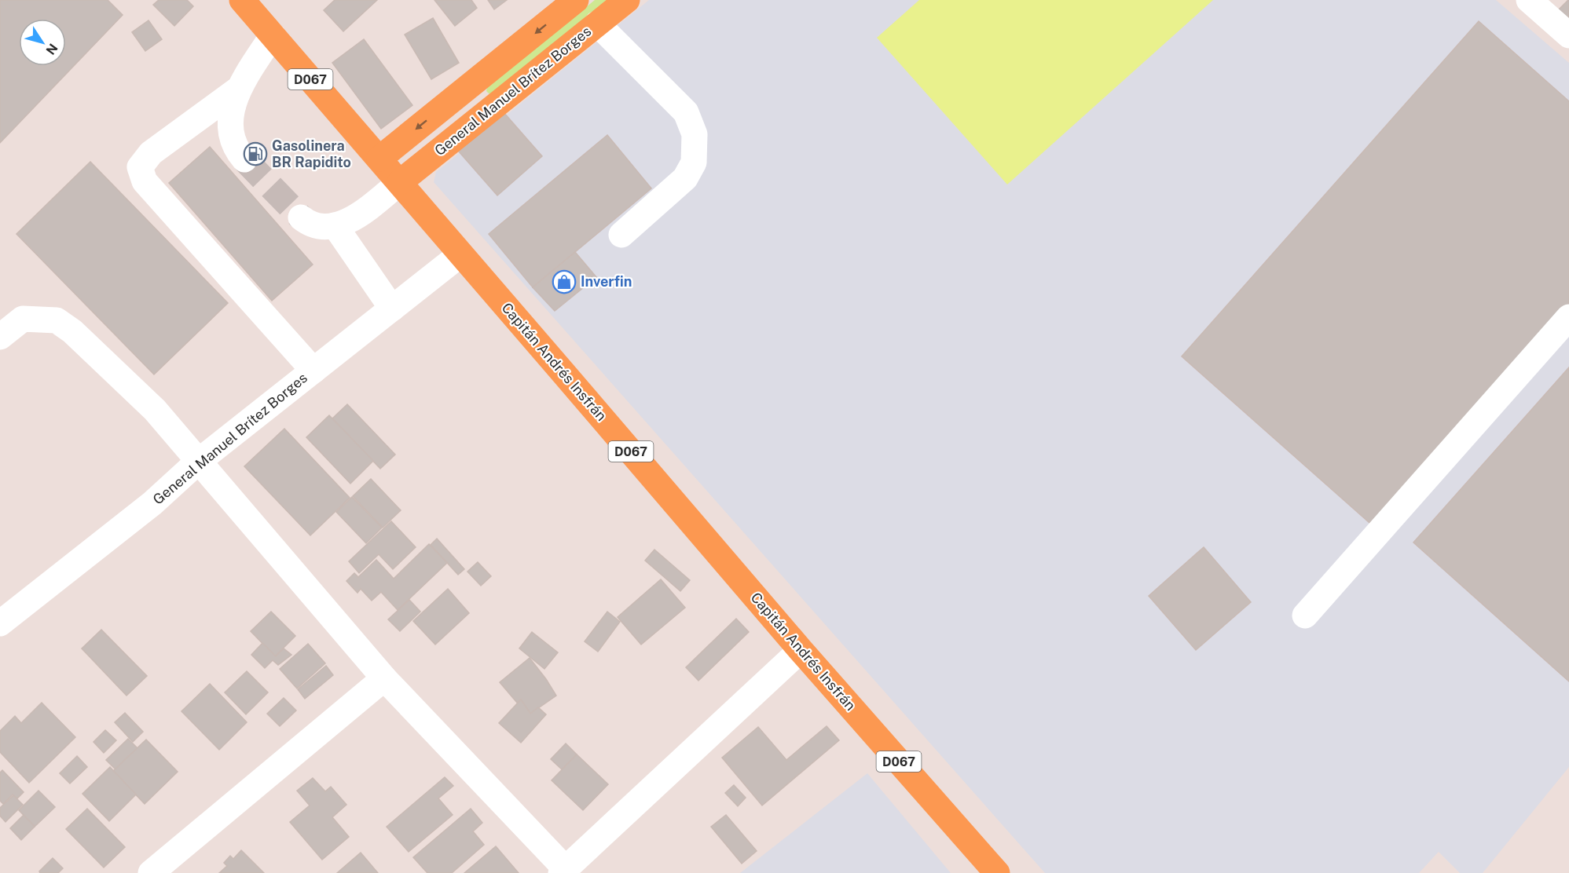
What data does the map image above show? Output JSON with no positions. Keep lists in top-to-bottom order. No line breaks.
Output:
{"streets":{"main road":["D067","General Manuel Brítez Borges","Capitán Andrés Insfrán"]},"crossings":[["General Manuel Brítez Borges","Capitán Andrés Insfrán"]],"places":{"fuel station":["Gasolinera BR Rapidito"],"shop":["Inverfin"]},"north":"bottom right"}
